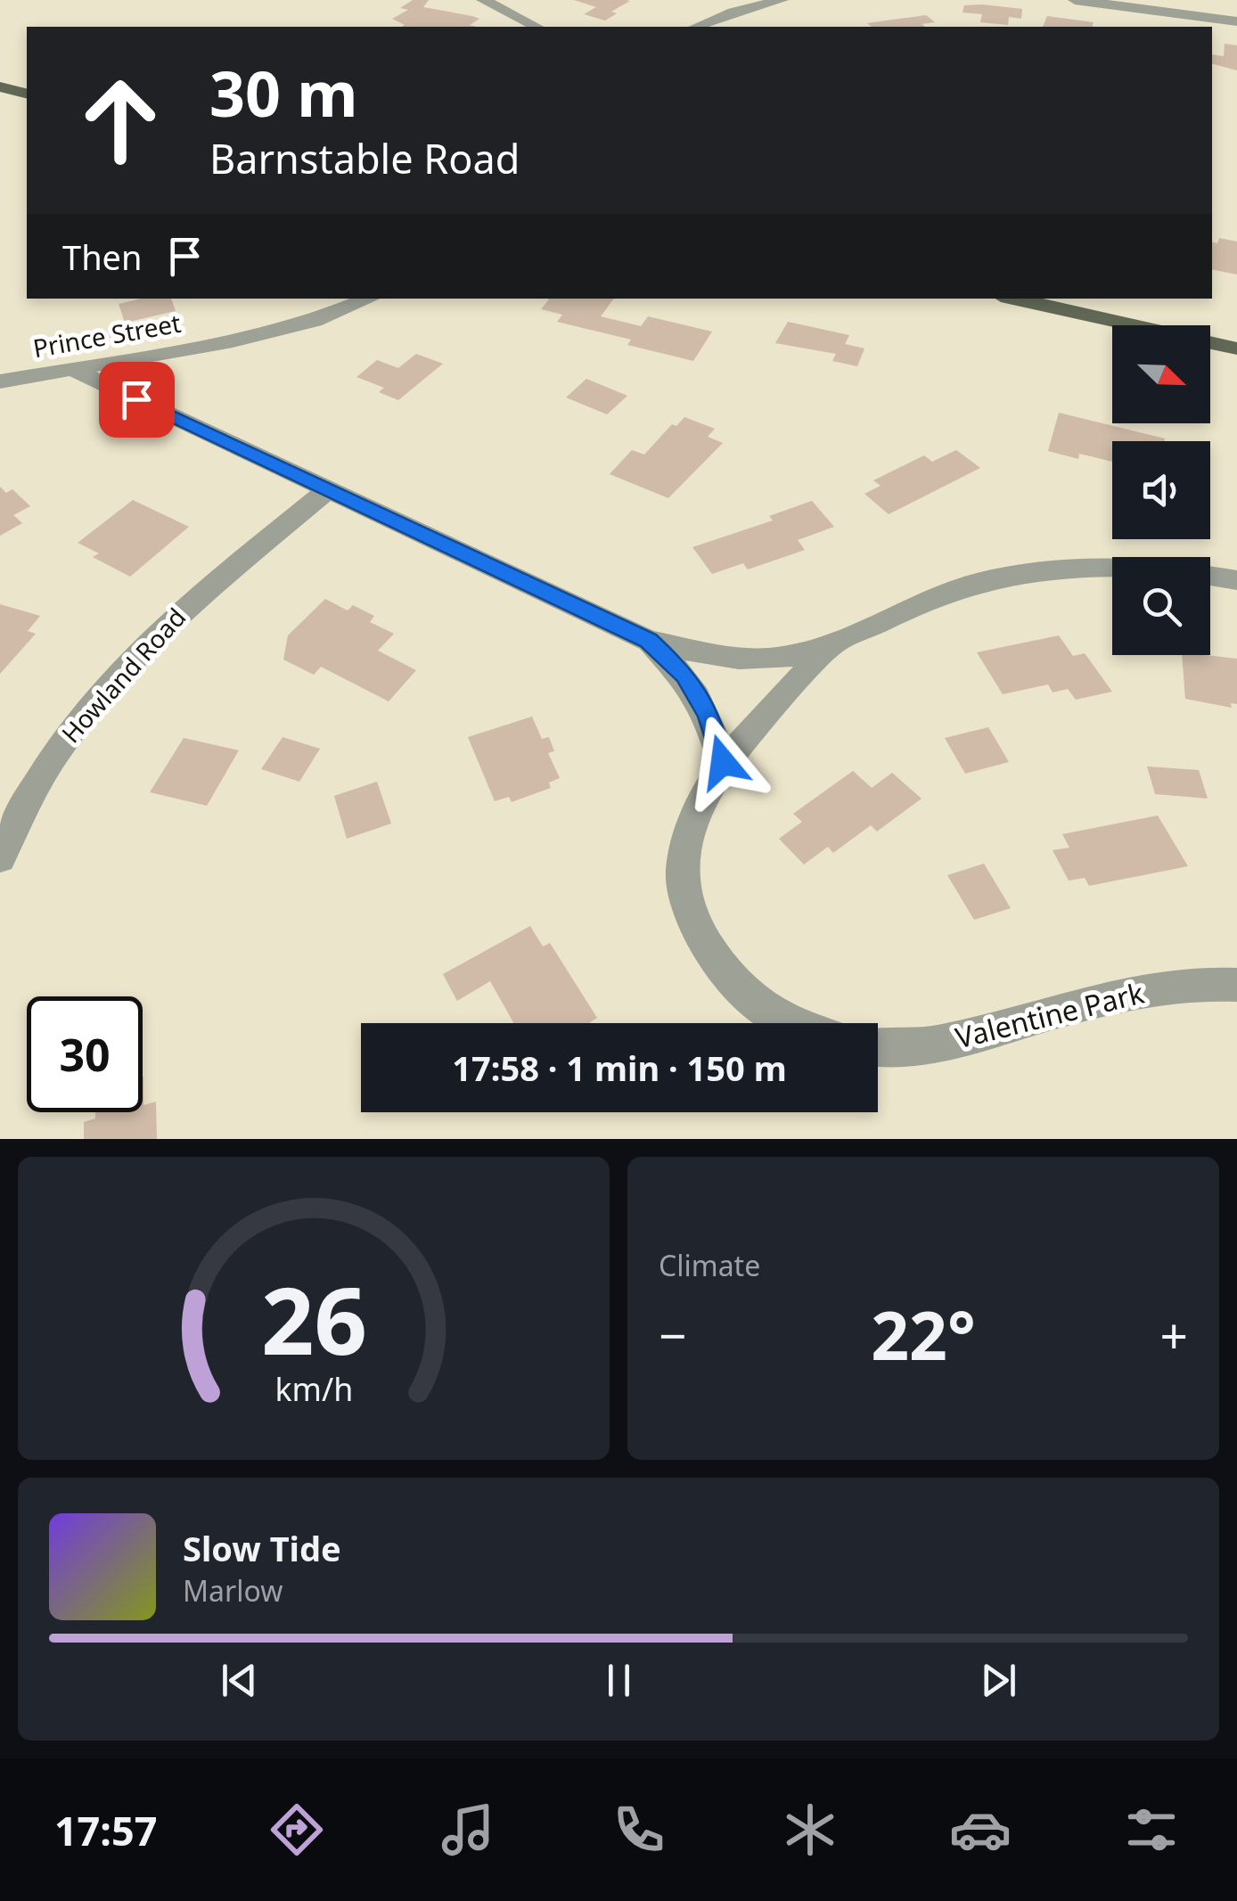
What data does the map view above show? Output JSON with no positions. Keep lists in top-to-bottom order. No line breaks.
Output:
{"streets":{"street":["Prince Street","Howland Road","Valentine Park"]},"north":"bottom right","page":{"turn":["30 m","Barnstable Road"],"then":"Then","limit":"30","trip":"17:58 · 1 min · 150 m","tile":"Climate","heat":["−","22°","+"],"song":["Slow Tide","Marlow"],"tabs":"17:57","gauge":["26","km/h"]}}
